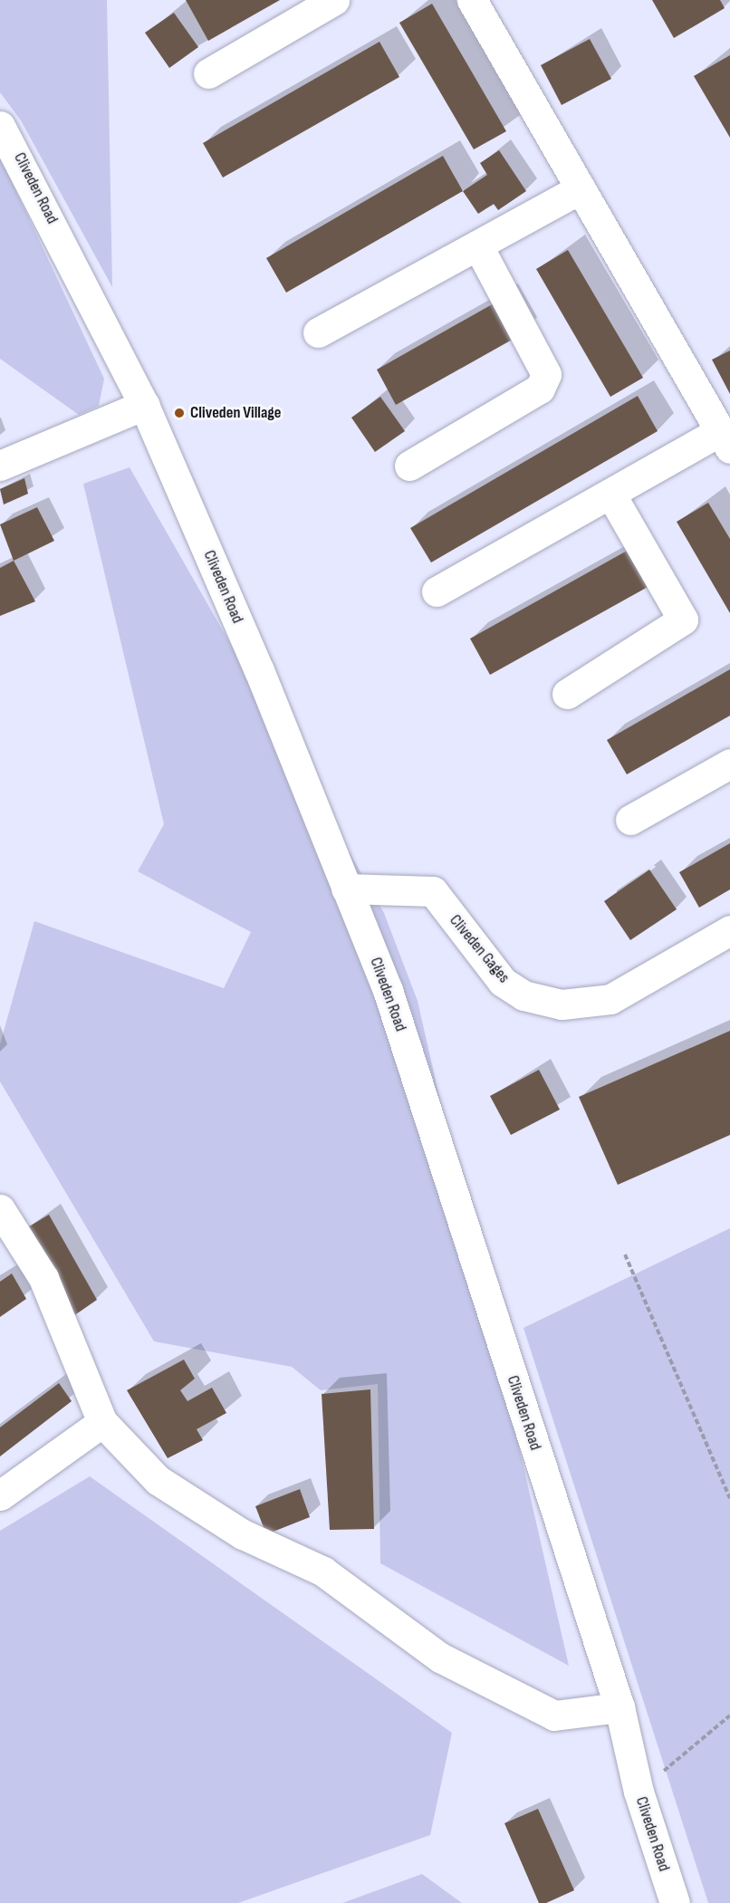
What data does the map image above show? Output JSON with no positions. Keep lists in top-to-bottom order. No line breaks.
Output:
{"streets":{"street":["Cliveden Road","Cliveden Gages"]},"crossings":[["Cliveden Road","Cliveden Gages"]],"places":["Cliveden Village"]}
